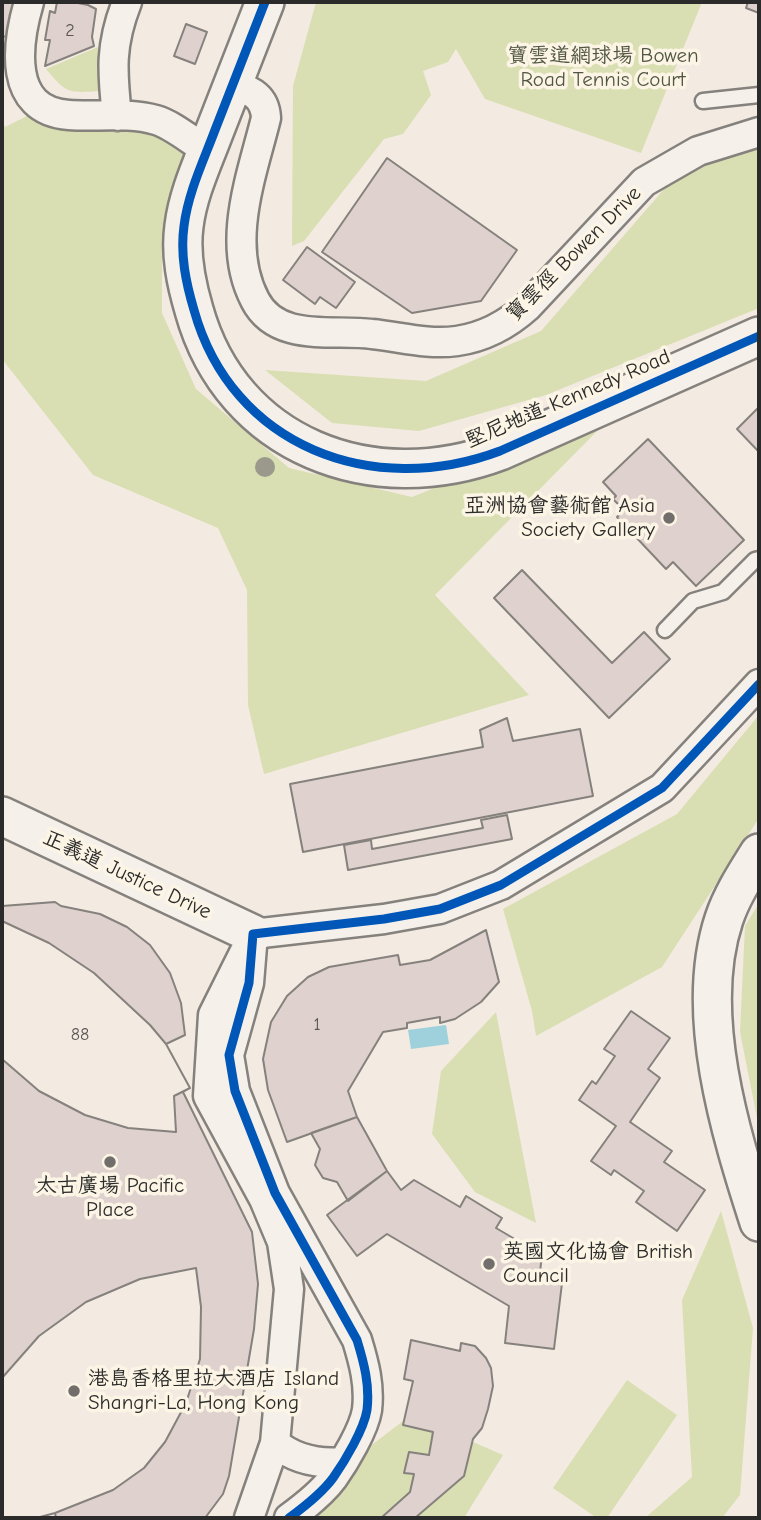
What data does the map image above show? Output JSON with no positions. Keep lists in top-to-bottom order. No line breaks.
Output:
{"streets":{"street":["寶雲徑 Bowen Drive","堅尼地道 Kennedy Road","正義道 Justice Drive"]},"crossings":[["寶雲徑 Bowen Drive","堅尼地道 Kennedy Road"]],"parks":["寶雲道網球場 Bowen Road Tennis Court"],"places":["亞洲協會藝術館 Asia Society Gallery","太古廣場 Pacific Place","英國文化協會 British Council","港島香格里拉大酒店 Island Shangri-La, Hong Kong"],"house_numbers":["2","1","88"]}
